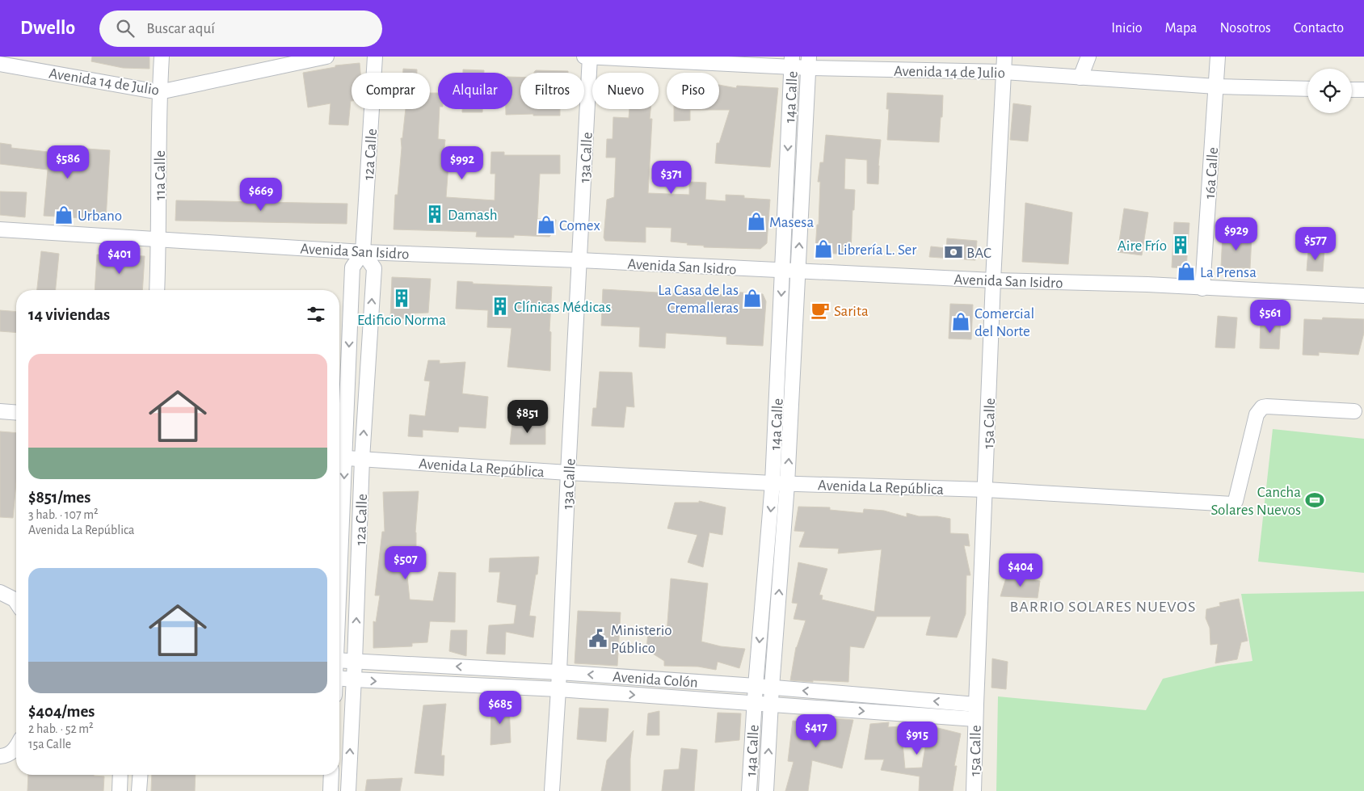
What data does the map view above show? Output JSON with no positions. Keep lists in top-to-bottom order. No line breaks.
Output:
{"streets":{"street":["Avenida 14 de Julio","14a Calle","12a Calle","13a Calle","16a Calle","11a Calle","Avenida San Isidro","15a Calle","Avenida La República","Avenida Colón"]},"crossings":[["Avenida 14 de Julio","14a Calle"],["Avenida 14 de Julio","13a Calle"],["Avenida 14 de Julio","16a Calle"],["Avenida 14 de Julio","11a Calle"],["Avenida 14 de Julio","15a Calle"],["14a Calle","Avenida San Isidro"],["14a Calle","Avenida La República"],["14a Calle","Avenida Colón"],["12a Calle","Avenida San Isidro"],["12a Calle","Avenida La República"],["12a Calle","Avenida Colón"],["13a Calle","Avenida San Isidro"],["13a Calle","Avenida La República"],["13a Calle","Avenida Colón"],["16a Calle","Avenida San Isidro"],["11a Calle","Avenida San Isidro"],["Avenida San Isidro","15a Calle"],["15a Calle","Avenida La República"],["15a Calle","Avenida Colón"]],"districts":["BARRIO SOLARES NUEVOS"],"places":{"building":["Damash","Aire Frío","Edificio Norma","Clínicas Médicas"],"shop":["Urbano","Masesa","Comex","Librería L. Ser","La Prensa","La Casa de las Cremalleras","Comercial del Norte"],"bank":["BAC"],"cafe":["Sarita"],"sports":["Cancha Solares Nuevos"],"public building":["Ministerio Público"]},"page":{"header":"Dwello","search":"Buscar aquí","nav":["Inicio","Mapa","Nosotros","Contacto"],"chip":["Comprar","Alquilar","Filtros","Nuevo","Piso"],"price":["$586","$992","$371","$669","$929","$577","$401","$561","$851","$507","$404","$685","$417","$915"],"heading":"14 viviendas","list":[{"name":"$851/mes","note":"3 hab. · 107 m² · Avenida La República"},{"name":"$404/mes","note":"2 hab. · 52 m² · 15a Calle"}]}}
